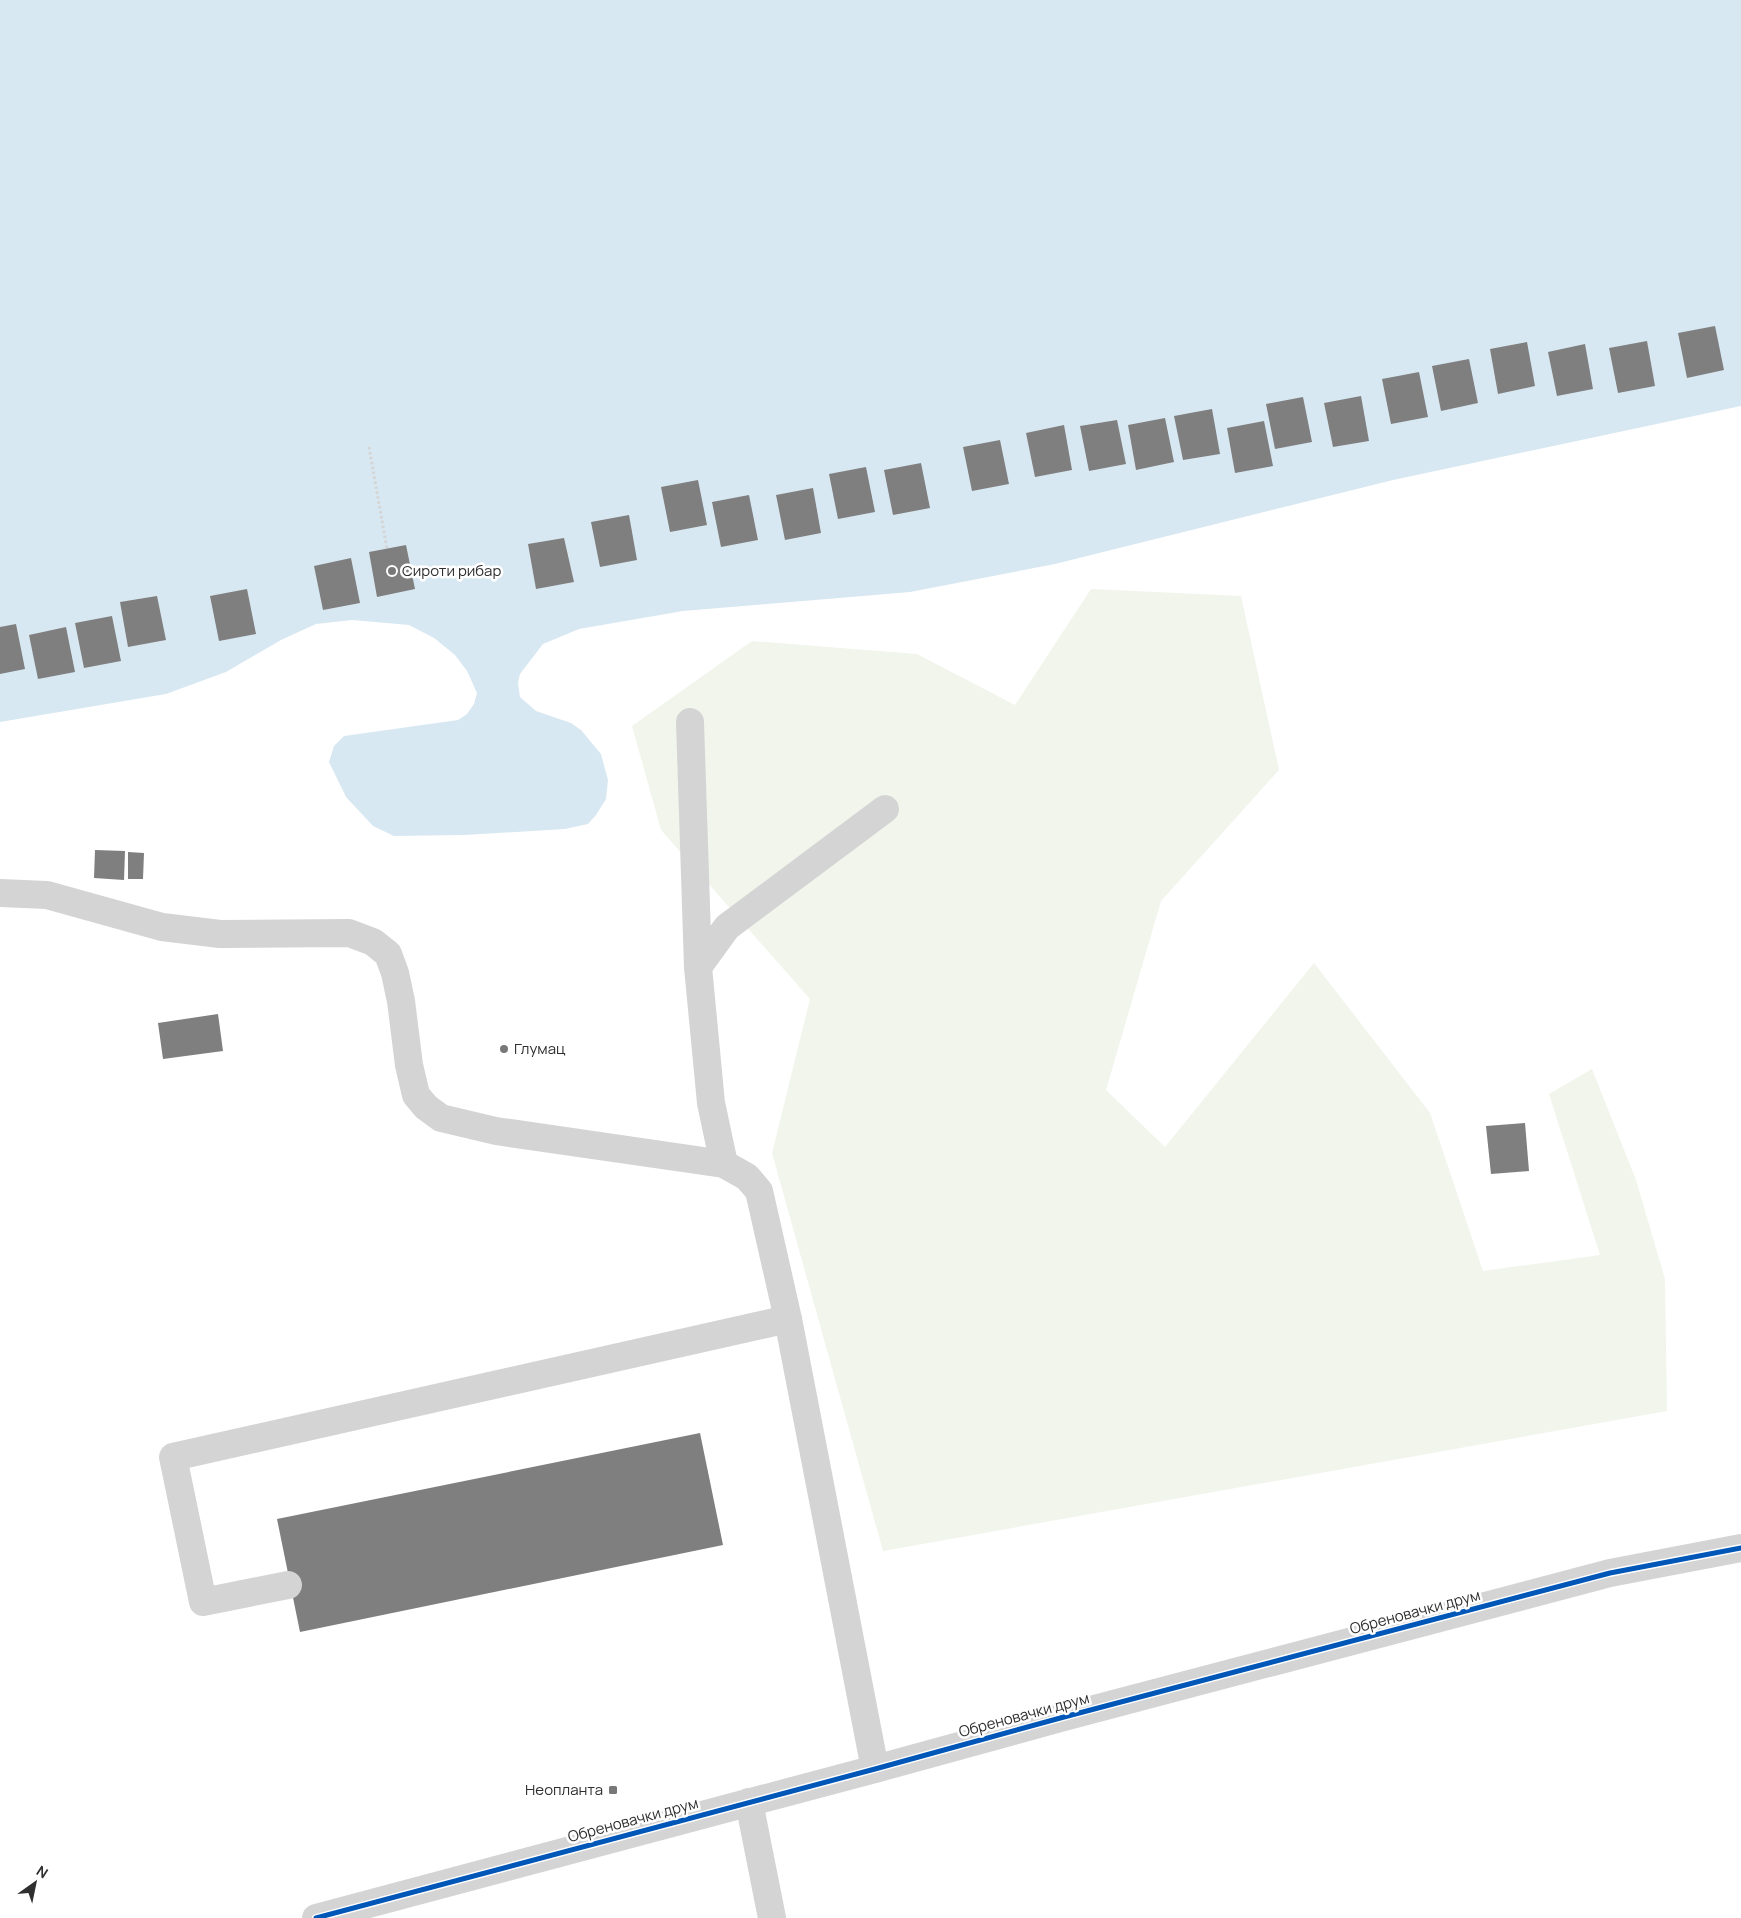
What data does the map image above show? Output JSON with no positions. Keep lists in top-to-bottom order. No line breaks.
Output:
{"streets":{"street":["Обреновачки друм"]},"places":{"other":["Сироти рибар","Глумац"],"transit":["Неопланта"]},"north":"top right"}
